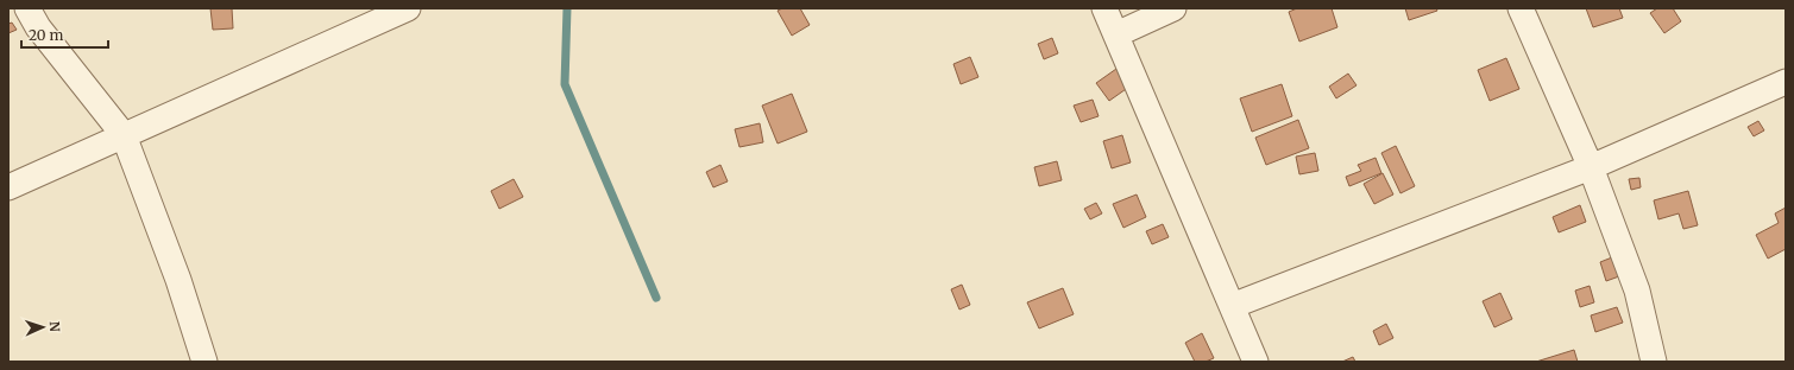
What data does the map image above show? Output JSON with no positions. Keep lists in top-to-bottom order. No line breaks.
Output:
{"scale_bar":"20 m","north":"right"}
